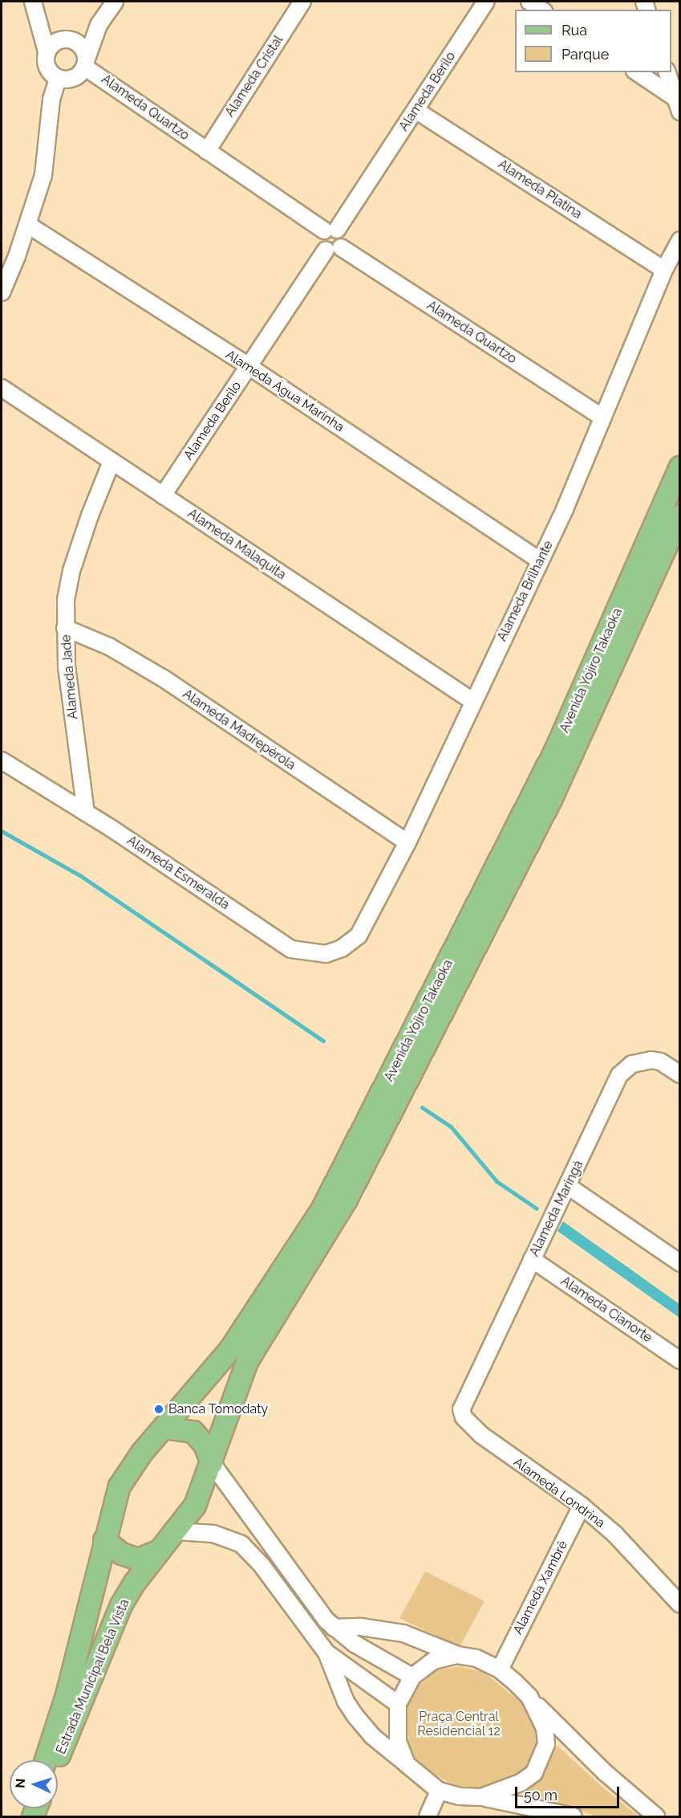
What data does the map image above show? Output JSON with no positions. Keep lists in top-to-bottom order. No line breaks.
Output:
{"streets":{"main road":["Avenida Yojiro Takaoka","Estrada Municipal Bela Vista"],"street":["Alameda Cristal","Alameda Berilo","Alameda Quartzo","Alameda Platina","Alameda Água Marinha","Alameda Malaquita","Alameda Brilhante","Alameda Jade","Alameda Madrepérola","Alameda Esmeralda","Alameda Maringá","Alameda Cianorte","Alameda Londrina","Alameda Xambrê"]},"crossings":[["Alameda Cristal","Alameda Quartzo"],["Alameda Berilo","Alameda Quartzo"],["Alameda Berilo","Alameda Platina"],["Alameda Berilo","Alameda Água Marinha"],["Alameda Berilo","Alameda Malaquita"],["Alameda Quartzo","Alameda Brilhante"],["Alameda Platina","Alameda Brilhante"],["Alameda Água Marinha","Alameda Brilhante"],["Alameda Malaquita","Alameda Brilhante"],["Alameda Malaquita","Alameda Jade"],["Alameda Brilhante","Alameda Madrepérola"],["Alameda Brilhante","Alameda Esmeralda"],["Avenida Yojiro Takaoka","Estrada Municipal Bela Vista"],["Alameda Jade","Alameda Madrepérola"],["Alameda Jade","Alameda Esmeralda"],["Alameda Maringá","Alameda Cianorte"],["Alameda Maringá","Alameda Londrina"],["Alameda Londrina","Alameda Xambrê"]],"parks":["Praça Central Residencial 12"],"places":["Banca Tomodaty"],"legend":["Rua","Parque"],"scale_bar":"50 m","north":"left"}
